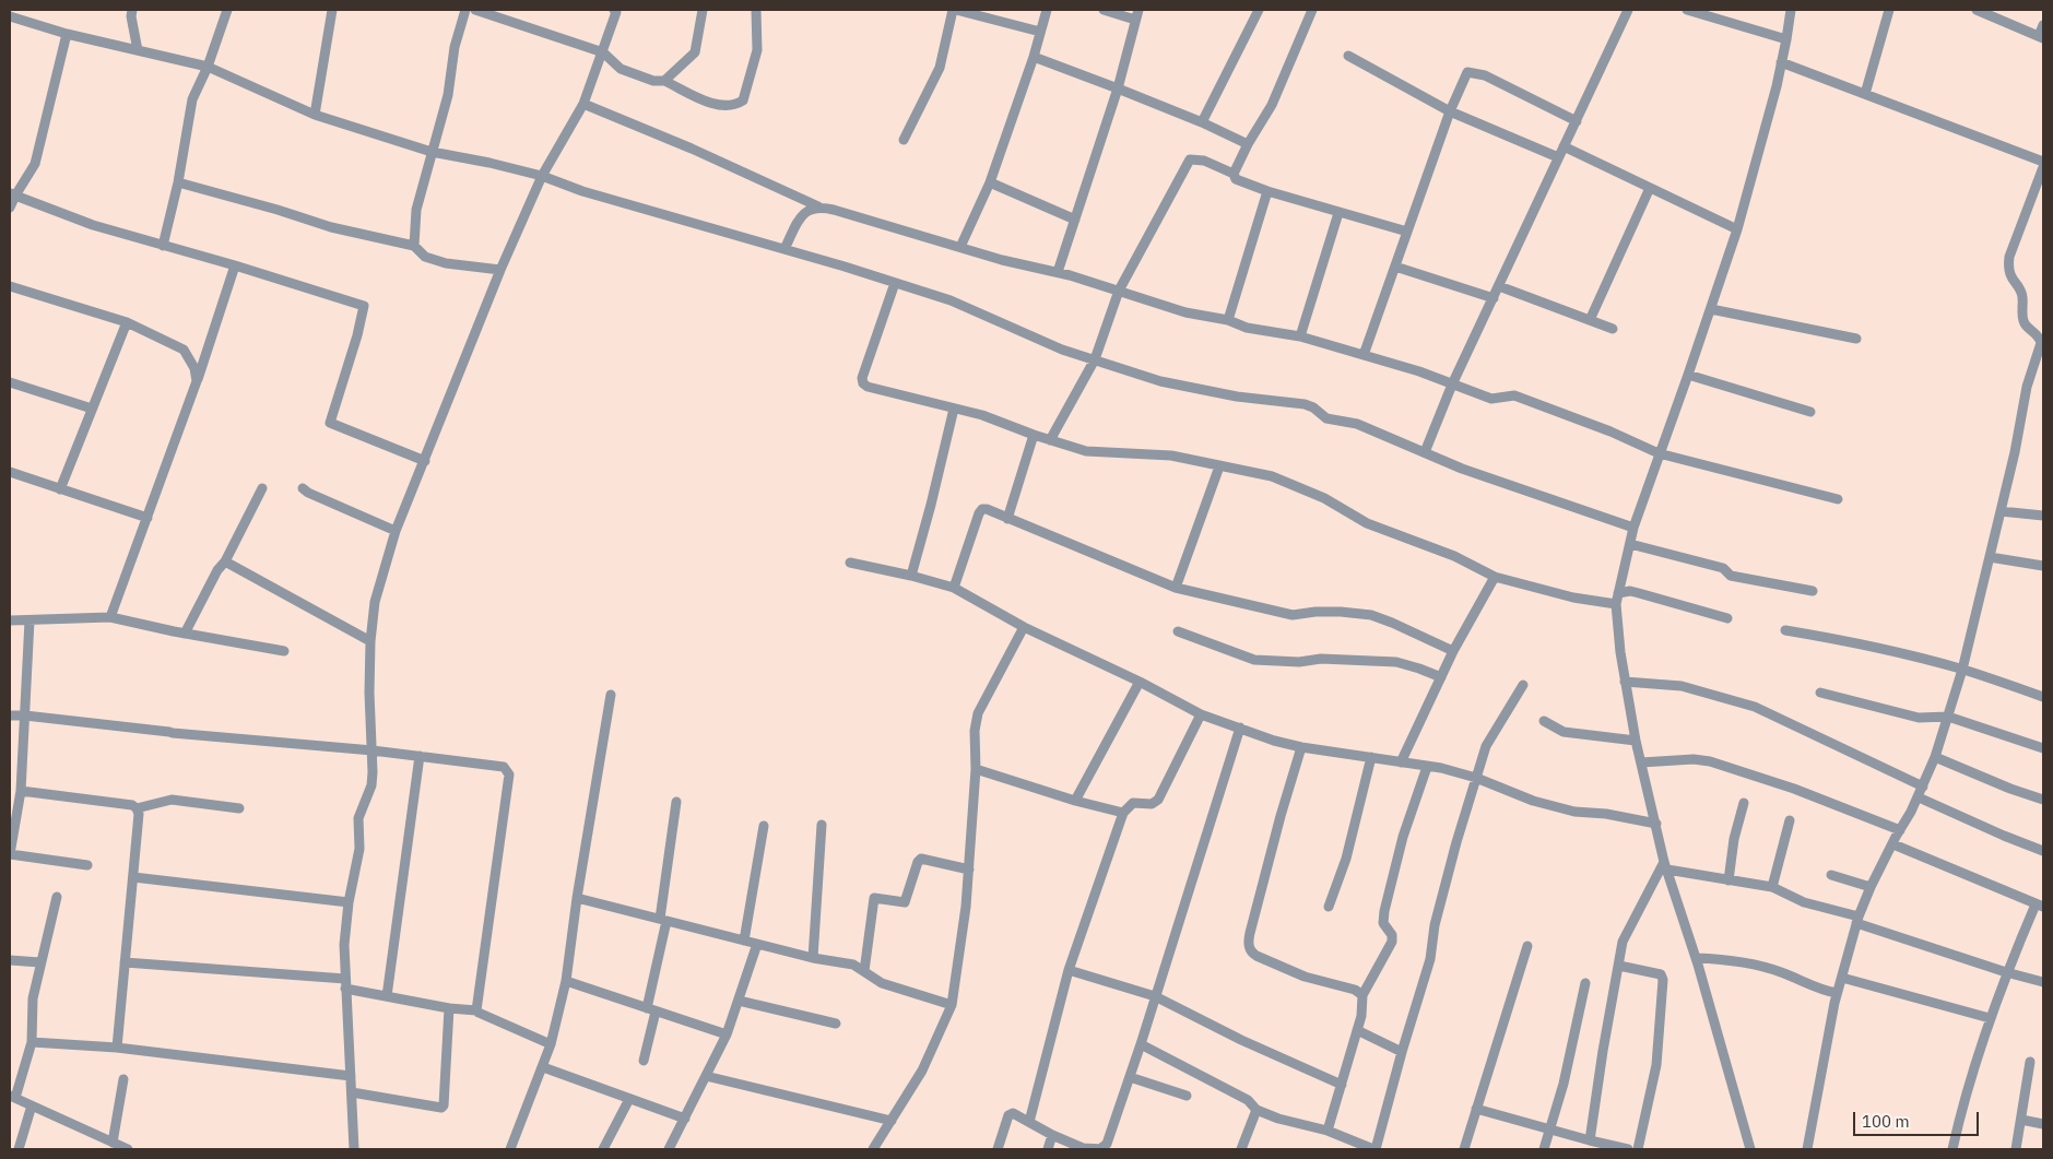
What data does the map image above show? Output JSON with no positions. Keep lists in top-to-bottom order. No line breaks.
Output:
{"scale_bar":"100 m"}
